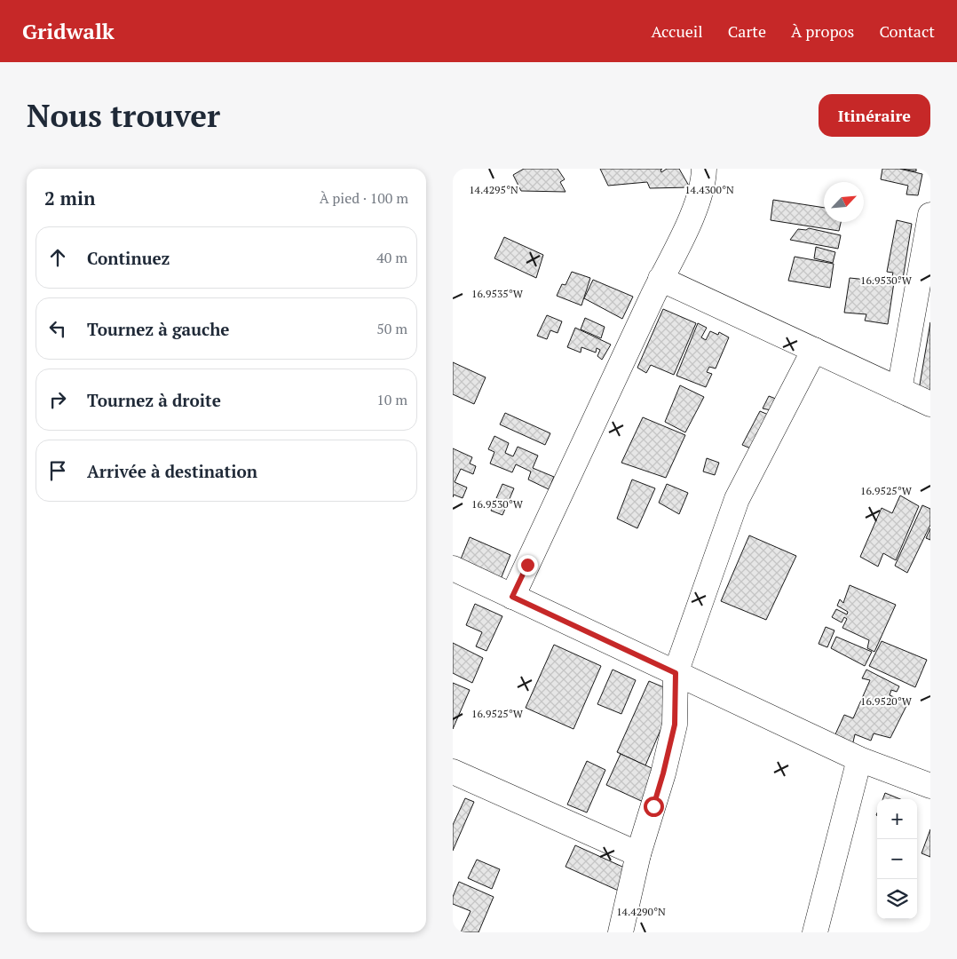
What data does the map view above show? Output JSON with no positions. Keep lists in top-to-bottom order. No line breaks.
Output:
{"north":"top right","page":{"header":"Gridwalk","nav":["Accueil","Carte","À propos","Contact"],"buttons":"Itinéraire","title":"Nous trouver","heading":["2 min","À pied · 100 m"],"list":[["Continuez","40 m"],["Tournez à gauche","50 m"],["Tournez à droite","10 m"],"Arrivée à destination"],"map_buttons":["+","−"]},"coordinates":["14.4295°N","14.4300°N","16.9530°W","16.9535°W","16.9525°W","16.9520°W","14.4290°N"]}
